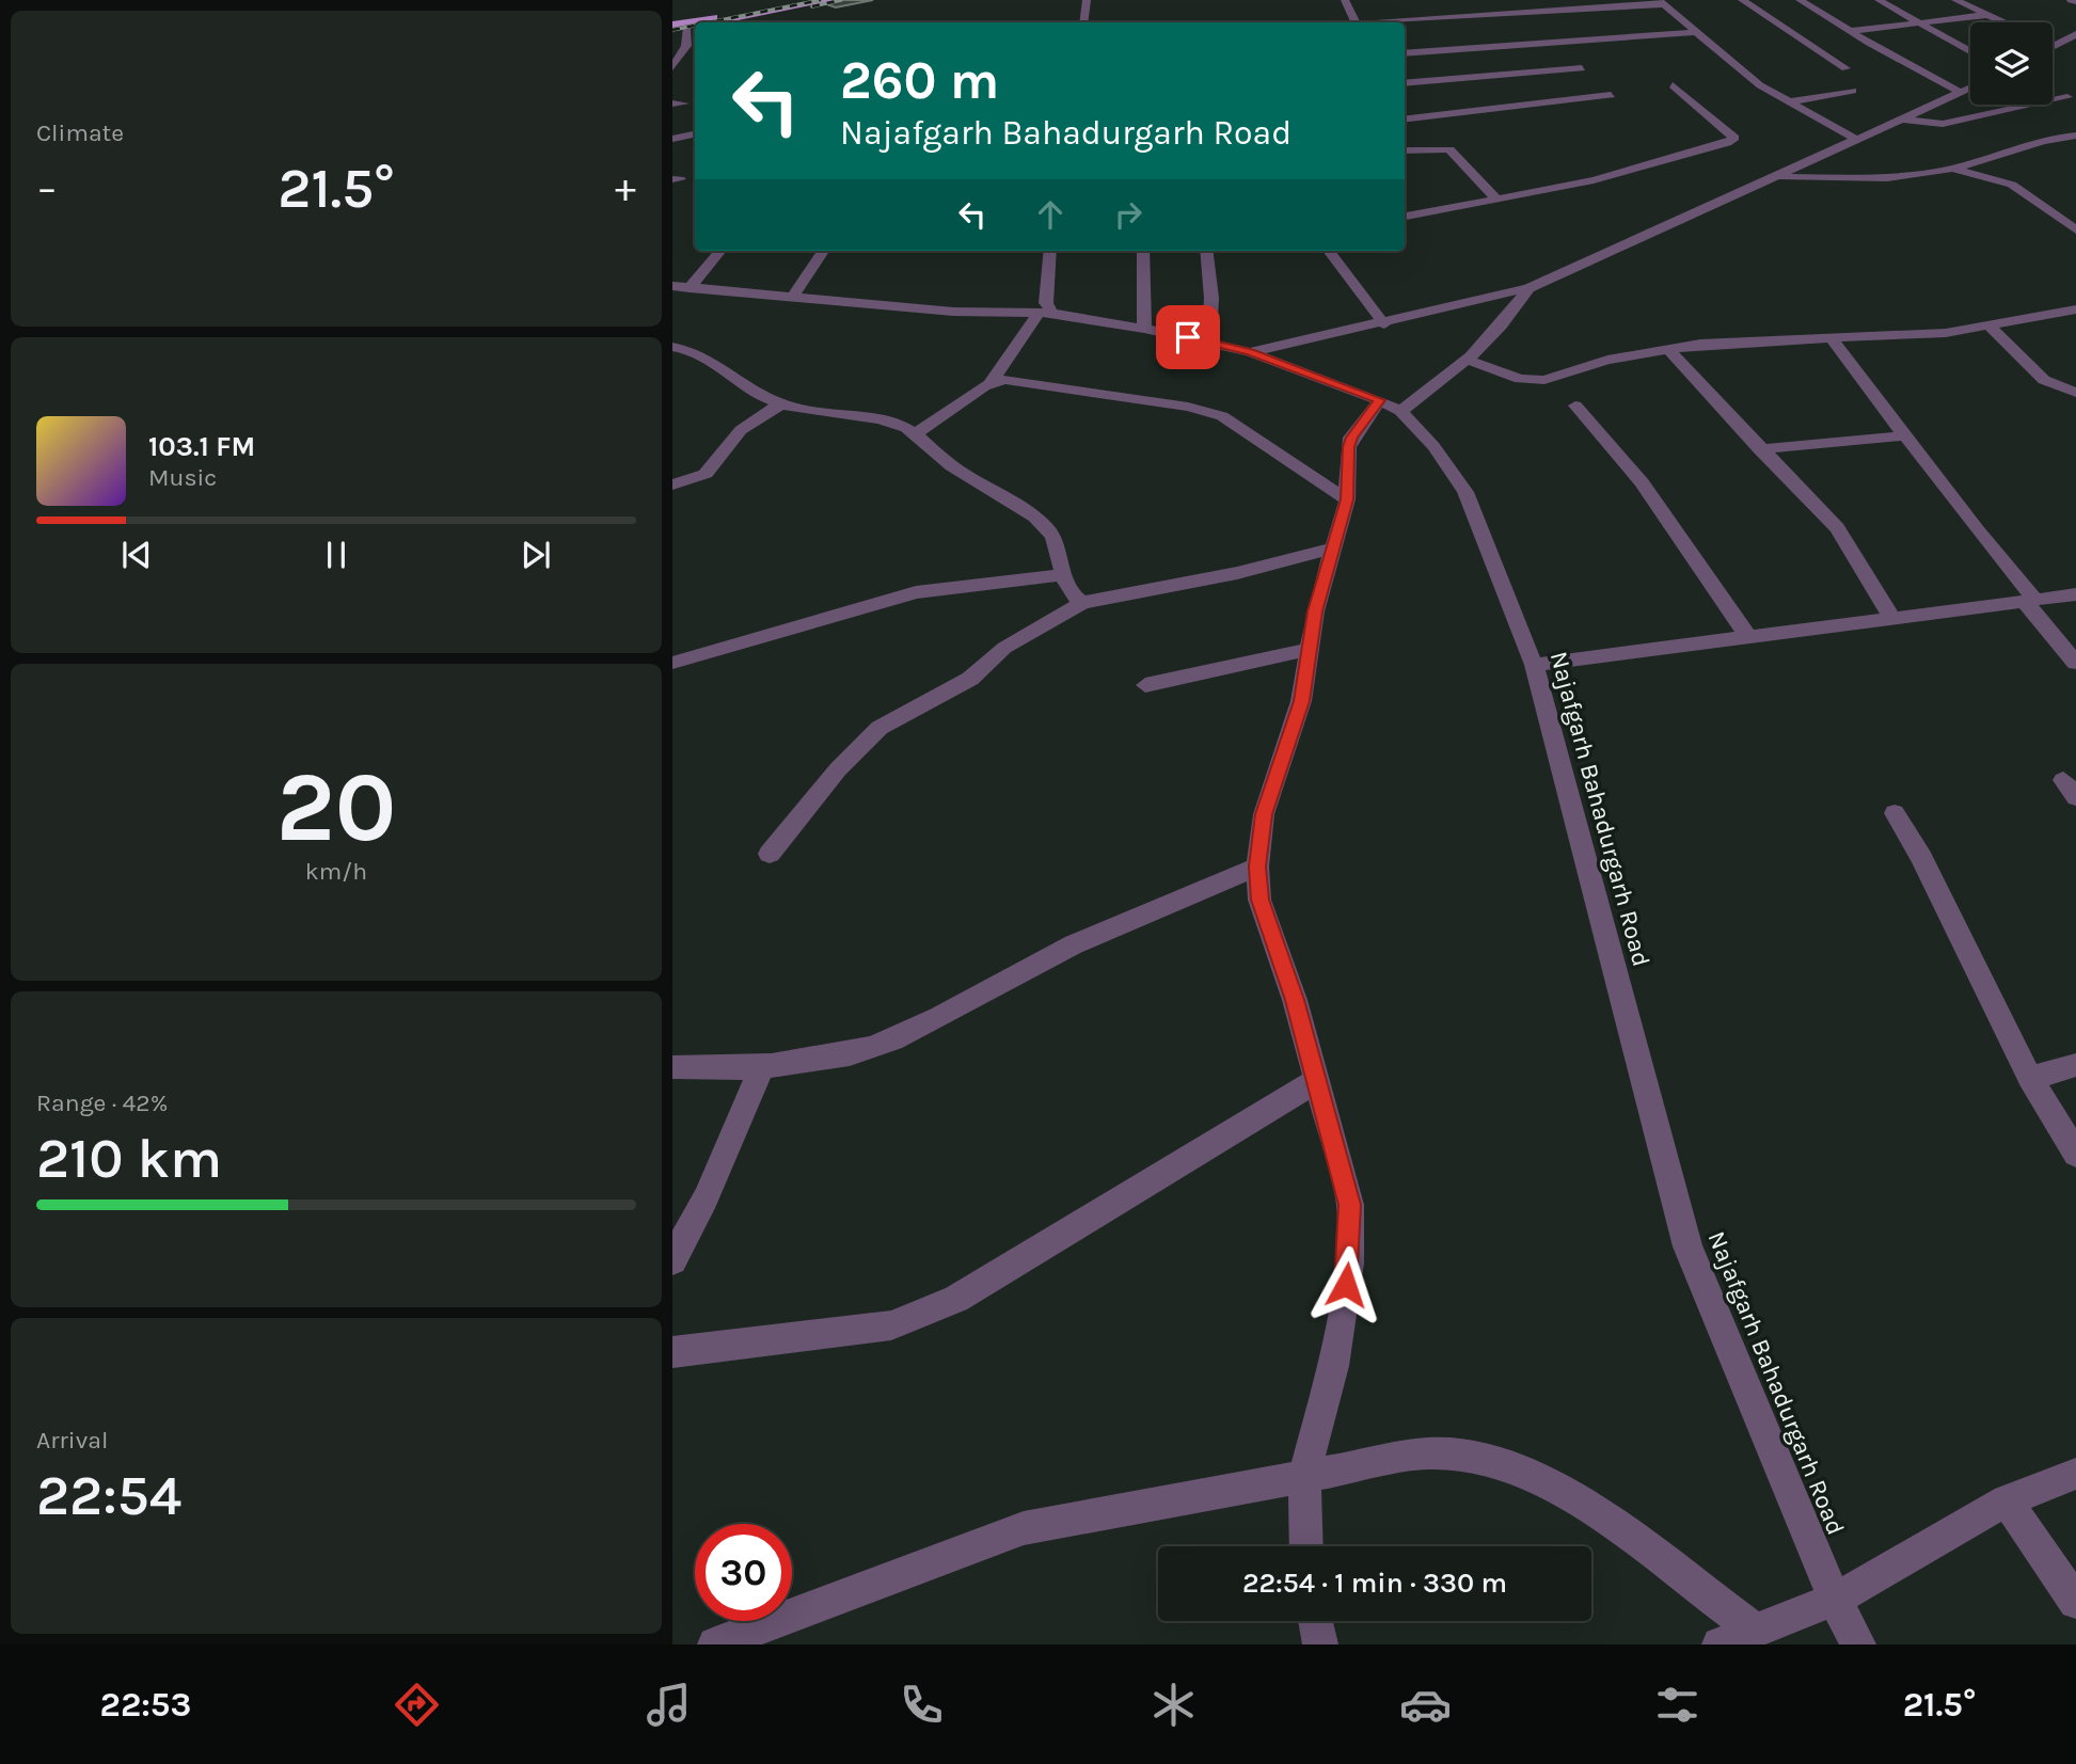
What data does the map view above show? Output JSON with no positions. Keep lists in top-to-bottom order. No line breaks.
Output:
{"streets":{"street":["Najafgarh Bahadurgarh Road"]},"page":{"tile":["Climate",["20","km/h"],["Range · 42%","210 km"],["Arrival","22:54"]],"turn":["260 m","Najafgarh Bahadurgarh Road"],"heat":["−","21.5°","+"],"song":["103.1 FM","Music"],"limit":"30","trip":"22:54 · 1 min · 330 m","tabs":["22:53","21.5°"]}}
